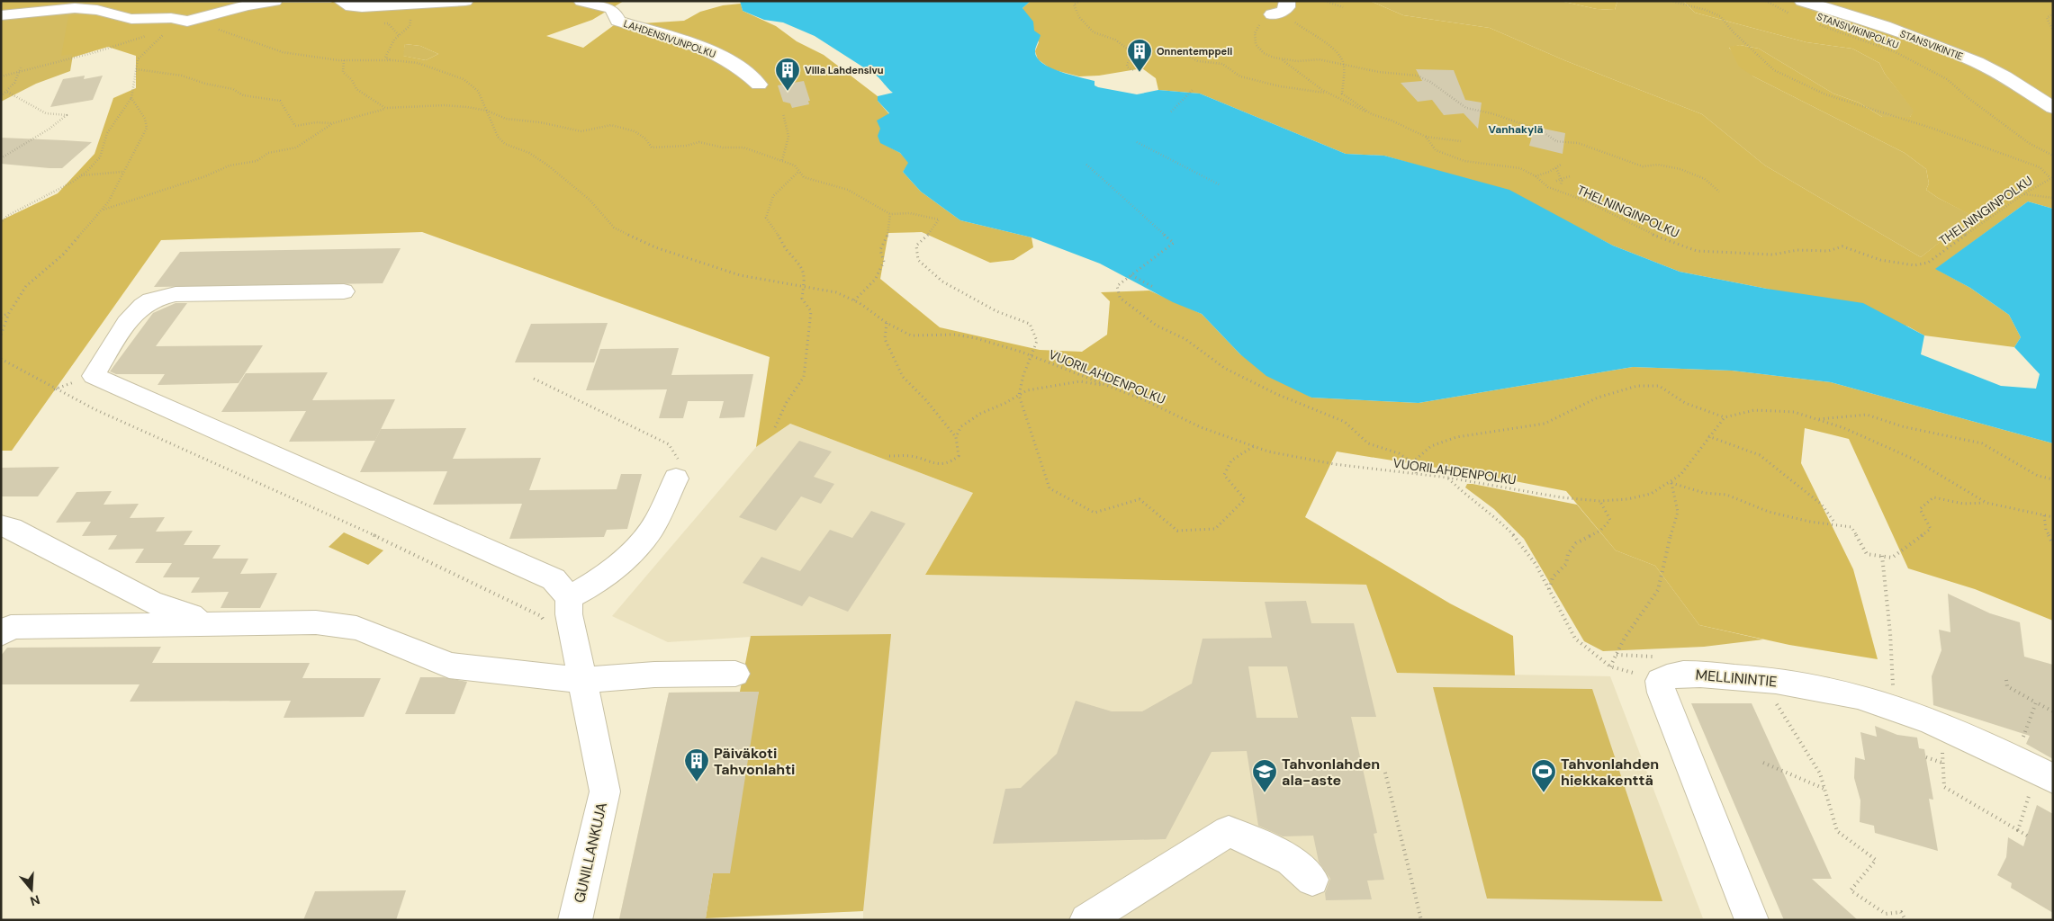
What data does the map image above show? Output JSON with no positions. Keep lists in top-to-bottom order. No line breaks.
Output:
{"streets":{"street":["LAHDENSIVUNPOLKU","STANSVIKINTIE","MELLININTIE","GUNILLANKUJA"],"path":["STANSIVIKINPOLKU","THELNINGINPOLKU","VUORILAHDENPOLKU"]},"districts":["Vanhakylä"],"places":{"building":["Onnentemppeli","Villa Lahdensivu","Päiväkoti Tahvonlahti"],"school or university":["Tahvonlahden ala-aste"],"sports":["Tahvonlahden hiekkakenttä"]},"north":"bottom"}
